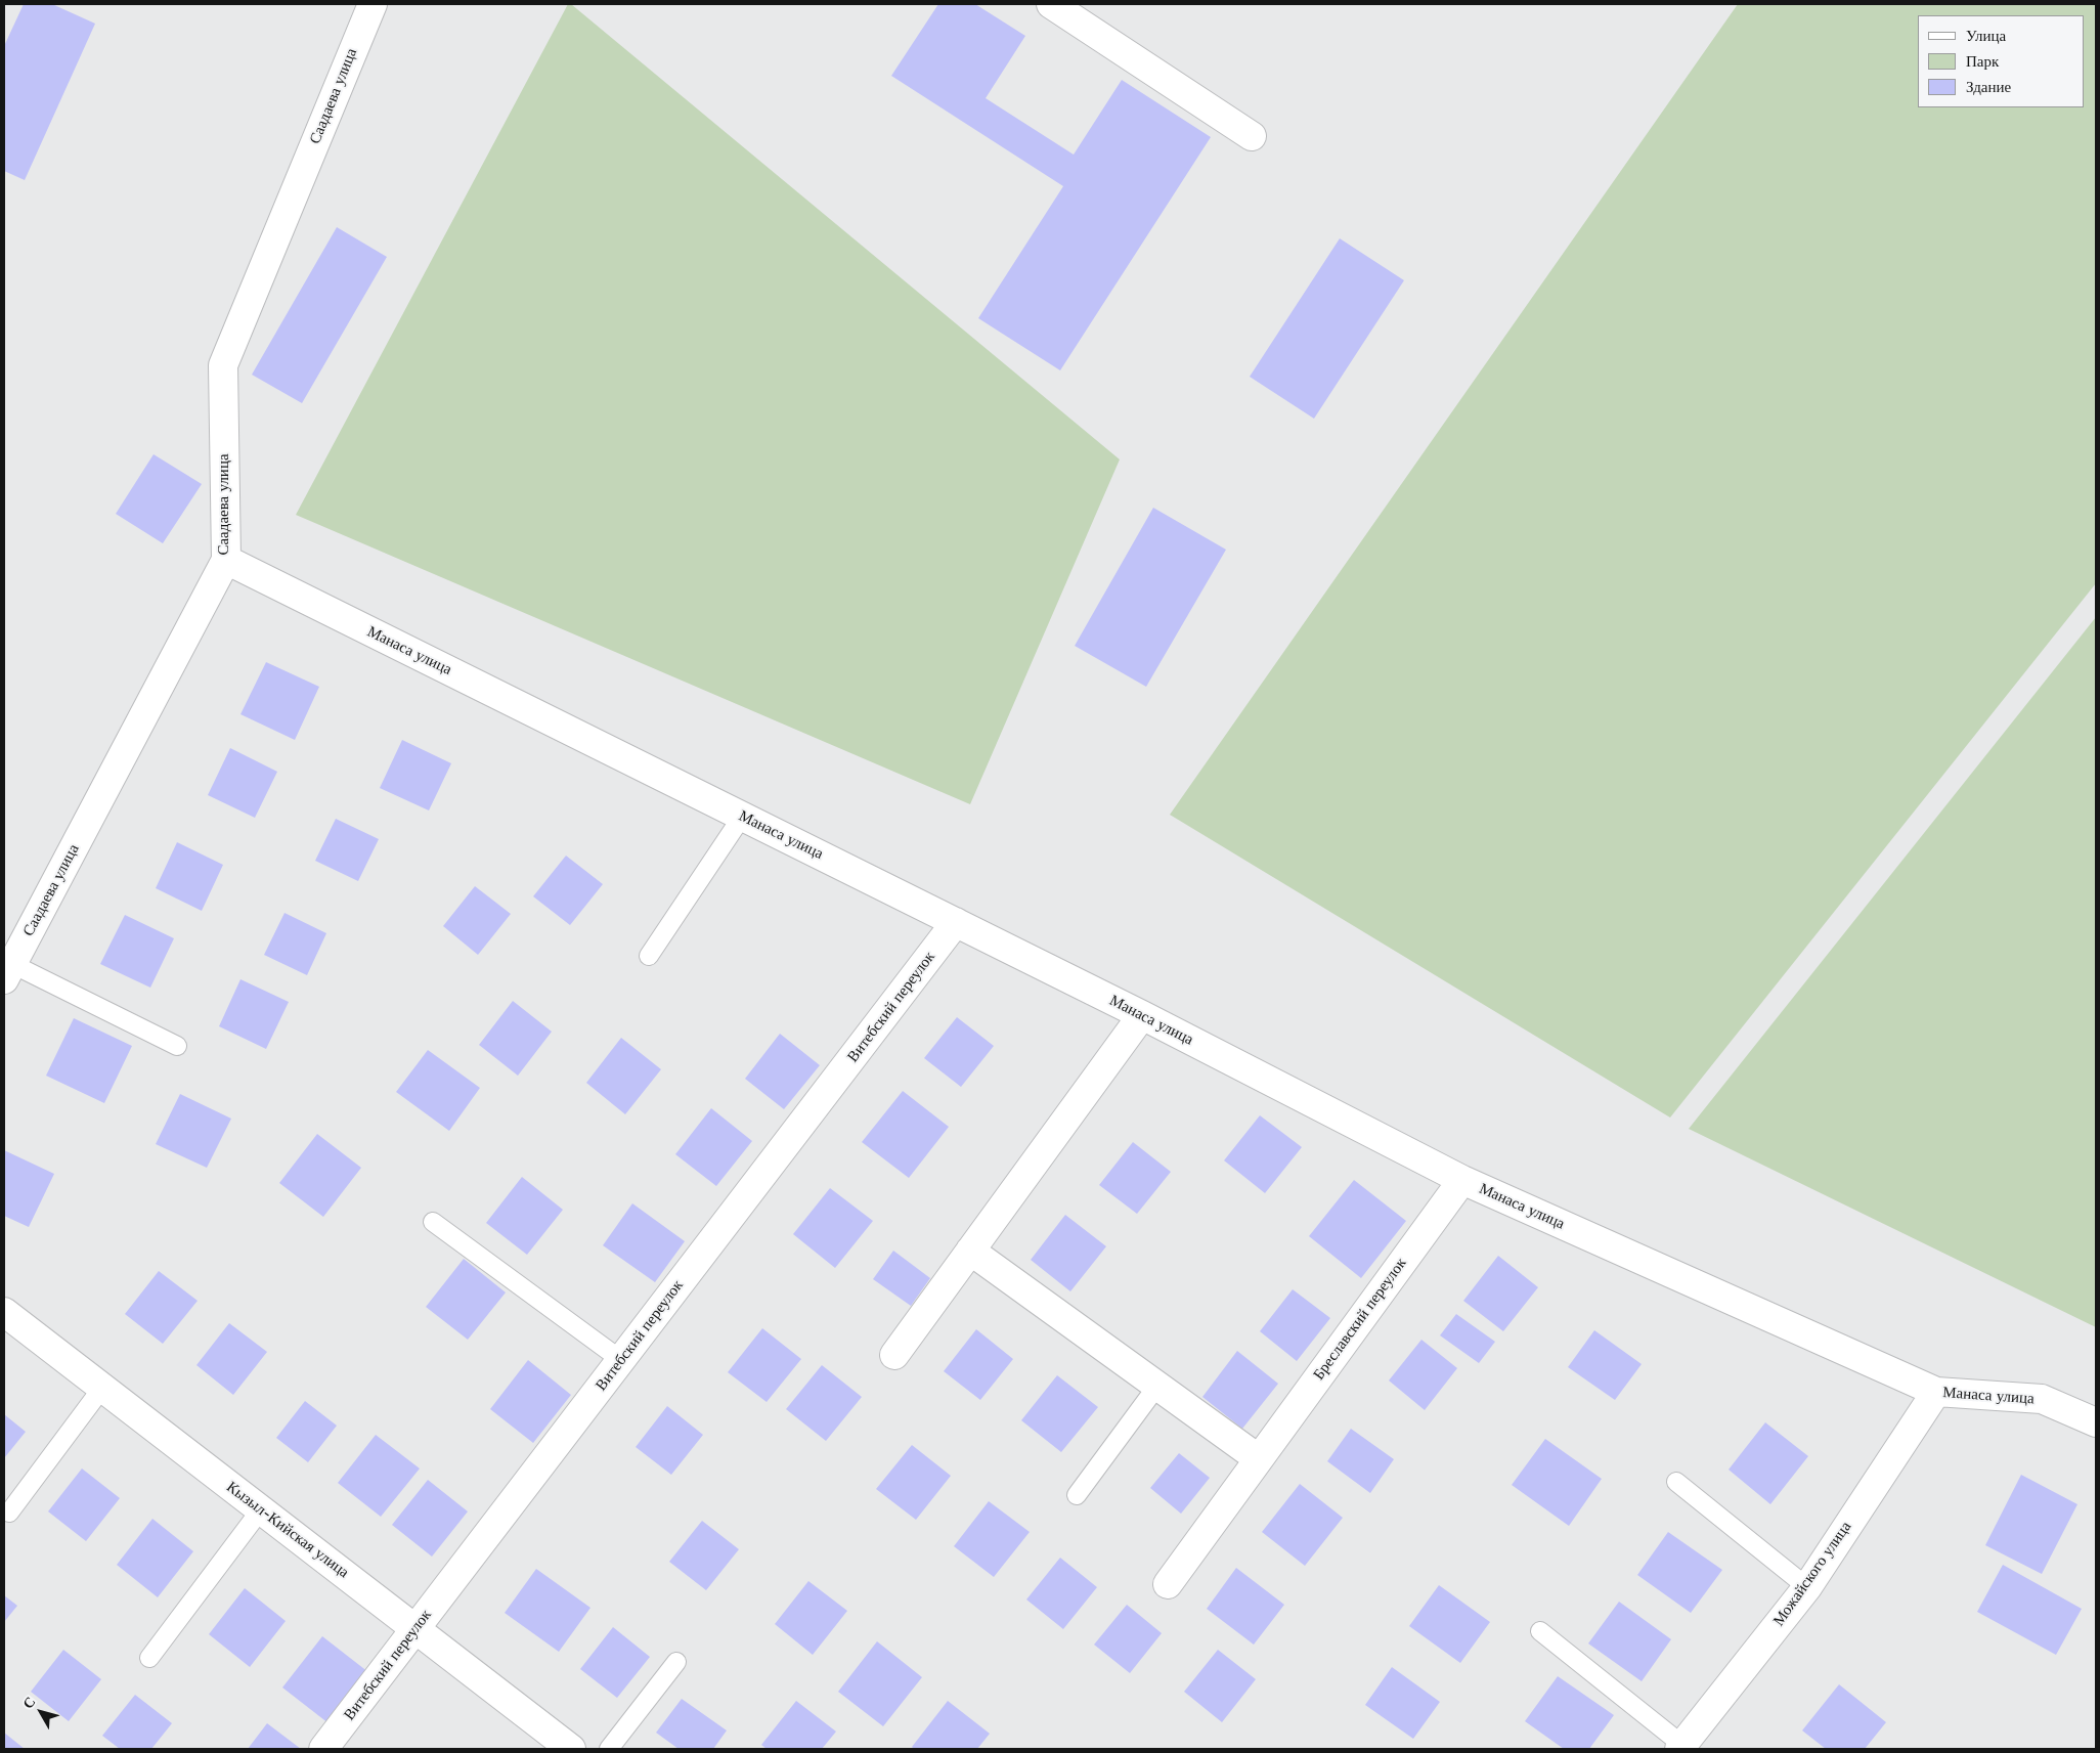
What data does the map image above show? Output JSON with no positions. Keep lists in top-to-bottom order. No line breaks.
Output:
{"streets":{"street":["Саадаева улица","Манаса улица","Витебский переулок","Бреславский переулок","Кызыл-Кийская улица","Можайского улица"]},"crossings":[["Саадаева улица","Манаса улица"],["Манаса улица","Витебский переулок"],["Манаса улица","Бреславский переулок"],["Манаса улица","Можайского улица"],["Витебский переулок","Кызыл-Кийская улица"]],"legend":["Улица","Парк","Здание"],"north":"top left"}
